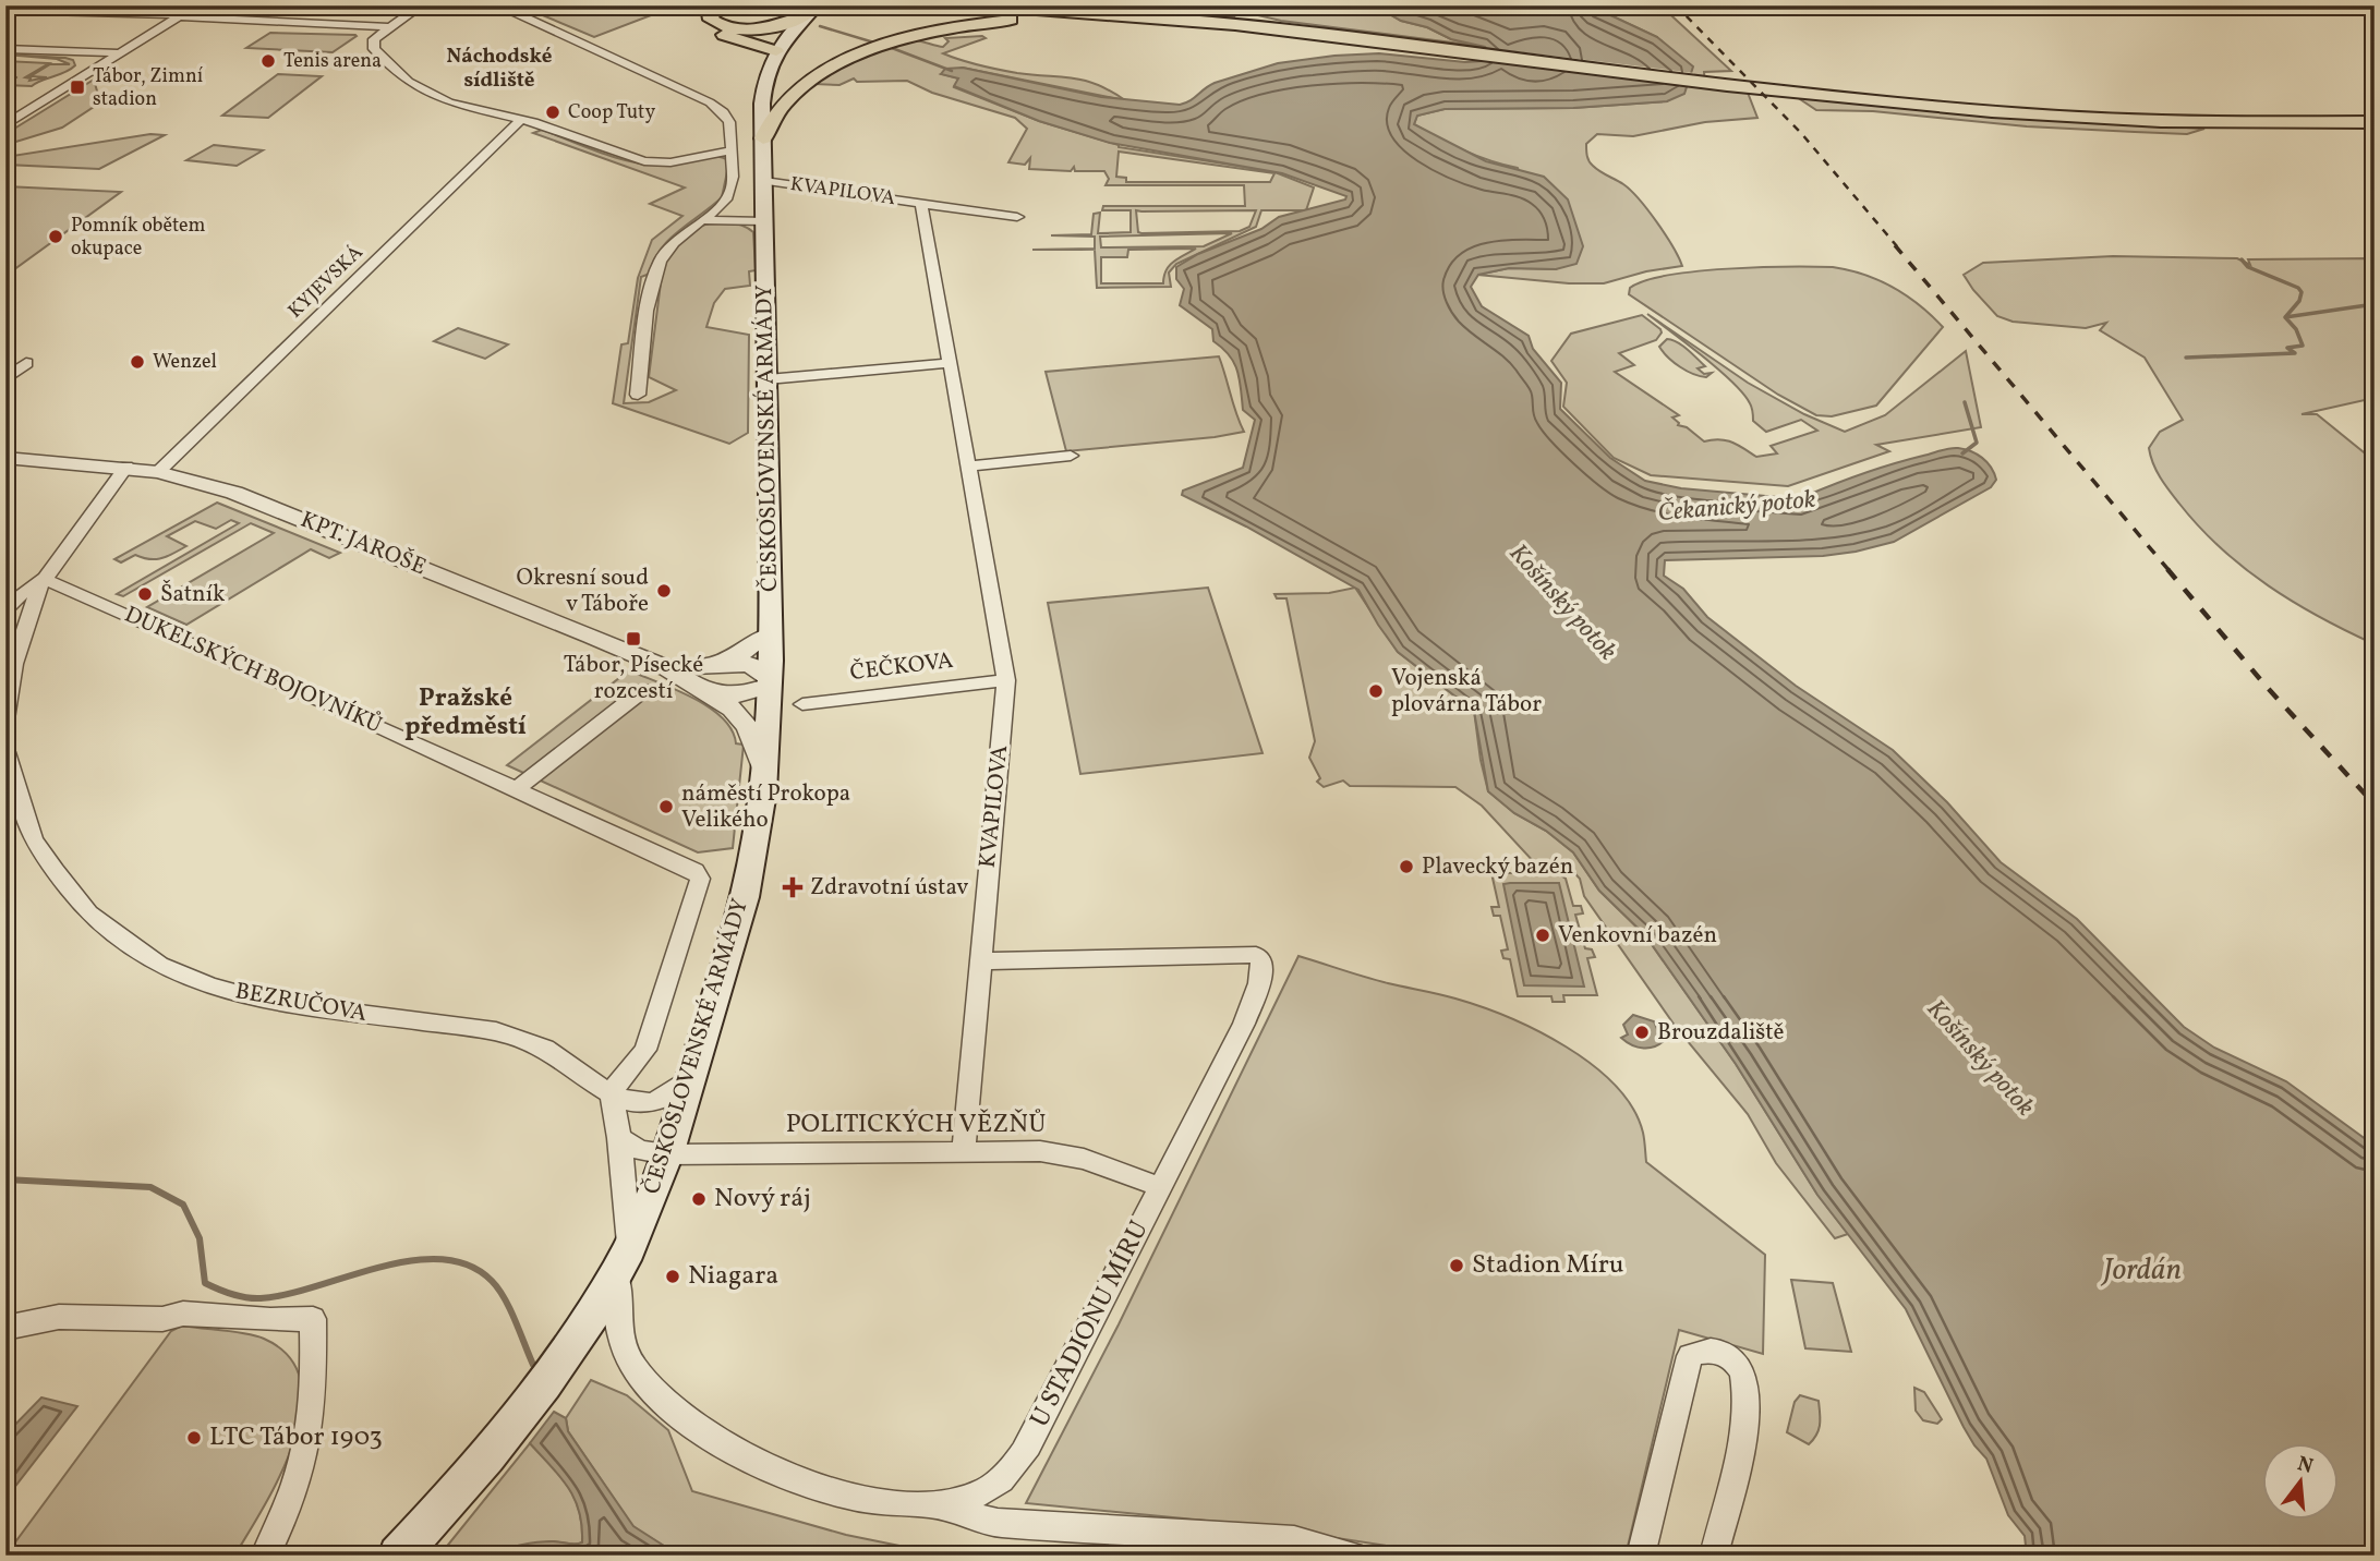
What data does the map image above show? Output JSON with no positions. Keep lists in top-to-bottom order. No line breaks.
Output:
{"streets":{"main road":["ČESKOSLOVENSKÉ ARMÁDY"],"street":["KVAPILOVA","KYJEVSKÁ","KPT. JAROŠE","ČEČKOVA","DUKELSKÝCH BOJOVNÍKŮ","BEZRUČOVA","POLITICKÝCH VĚZŇŮ","U STADIONU MÍRU"]},"crossings":[["KVAPILOVA","ČESKOSLOVENSKÉ ARMÁDY"],["KVAPILOVA","ČEČKOVA"],["KVAPILOVA","POLITICKÝCH VĚZŇŮ"],["KVAPILOVA","U STADIONU MÍRU"],["KYJEVSKÁ","KPT. JAROŠE"],["ČESKOSLOVENSKÉ ARMÁDY","KPT. JAROŠE"],["ČESKOSLOVENSKÉ ARMÁDY","POLITICKÝCH VĚZŇŮ"],["ČESKOSLOVENSKÉ ARMÁDY","U STADIONU MÍRU"],["DUKELSKÝCH BOJOVNÍKŮ","BEZRUČOVA"],["POLITICKÝCH VĚZŇŮ","U STADIONU MÍRU"]],"districts":["Náchodské sídliště","Pražské předměstí"],"water":["Čekanický potok","Košínský potok","Jordán"],"places":{"other":["Tenis arena","Coop Tuty","Pomník obětem okupace","Wenzel","Okresní soud v Táboře","Šatník","Vojenská plovárna Tábor","náměstí Prokopa Velikého","Plavecký bazén","Venkovní bazén","Brouzdaliště","Nový ráj","Stadion Míru","Niagara","LTC Tábor 1903"],"transit":["Tábor, Zimní stadion","Tábor, Písecké rozcestí"],"health":["Zdravotní ústav"]},"north":"top"}
